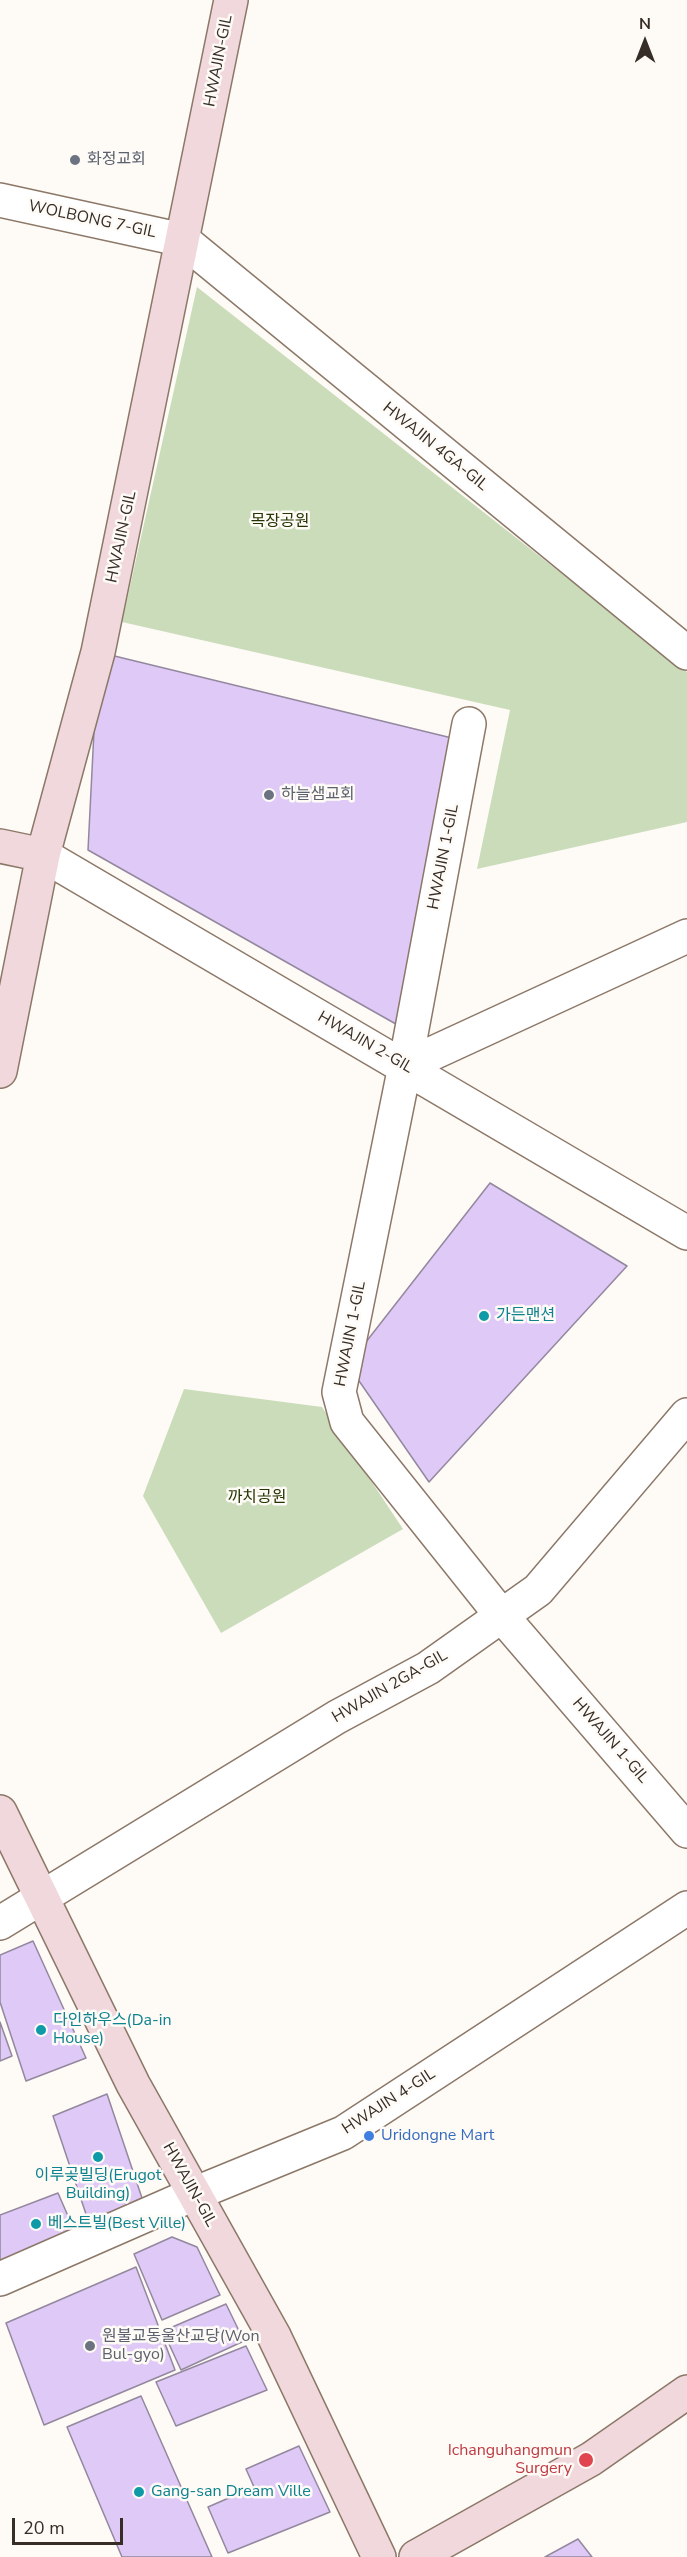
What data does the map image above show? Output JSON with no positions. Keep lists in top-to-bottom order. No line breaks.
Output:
{"streets":{"street":["HWAJIN-GIL","WOLBONG 7-GIL","HWAJIN 4GA-GIL","HWAJIN 1-GIL","HWAJIN 2-GIL","HWAJIN 2GA-GIL","HWAJIN 4-GIL"]},"crossings":[["HWAJIN-GIL","WOLBONG 7-GIL"],["HWAJIN-GIL","HWAJIN 4GA-GIL"],["HWAJIN-GIL","HWAJIN 2-GIL"],["HWAJIN-GIL","HWAJIN 2GA-GIL"],["HWAJIN-GIL","HWAJIN 4-GIL"],["WOLBONG 7-GIL","HWAJIN 4GA-GIL"],["HWAJIN 1-GIL","HWAJIN 2-GIL"],["HWAJIN 1-GIL","HWAJIN 2GA-GIL"]],"parks":["목장공원","까치공원"],"places":["화정교회","하늘샘교회","가든맨션","다인하우스(Da-in House)","Uridongne Mart","이루곶빌딩(Erugot Building)","베스트빌(Best Ville)","원불교동울산교당(Won Bul-gyo)","Ichanguhangmun Surgery","Gang-san Dream Ville"],"scale_bar":"20 m","north":"top"}
